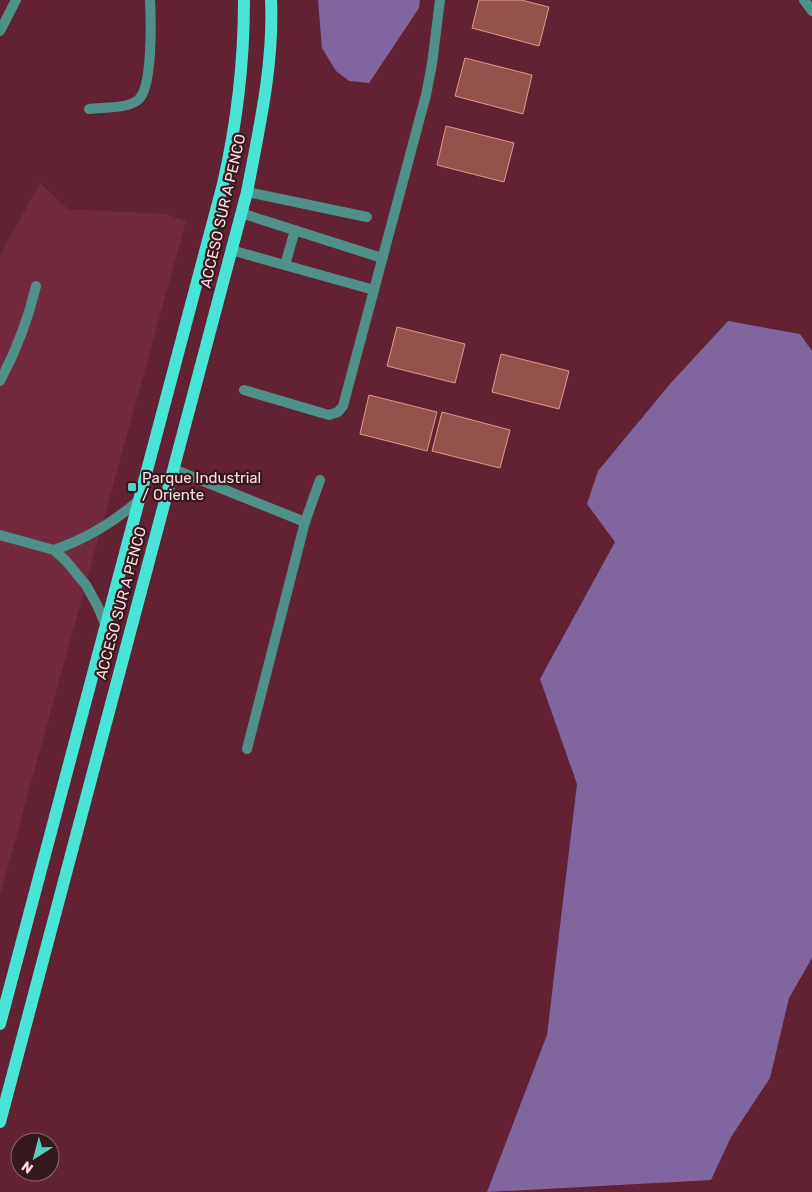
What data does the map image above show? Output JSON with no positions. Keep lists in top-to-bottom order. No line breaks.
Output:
{"streets":{"main road":["ACCESO SUR A PENCO"]},"places":{"transit":["Parque Industrial / Oriente"]},"north":"bottom left"}
